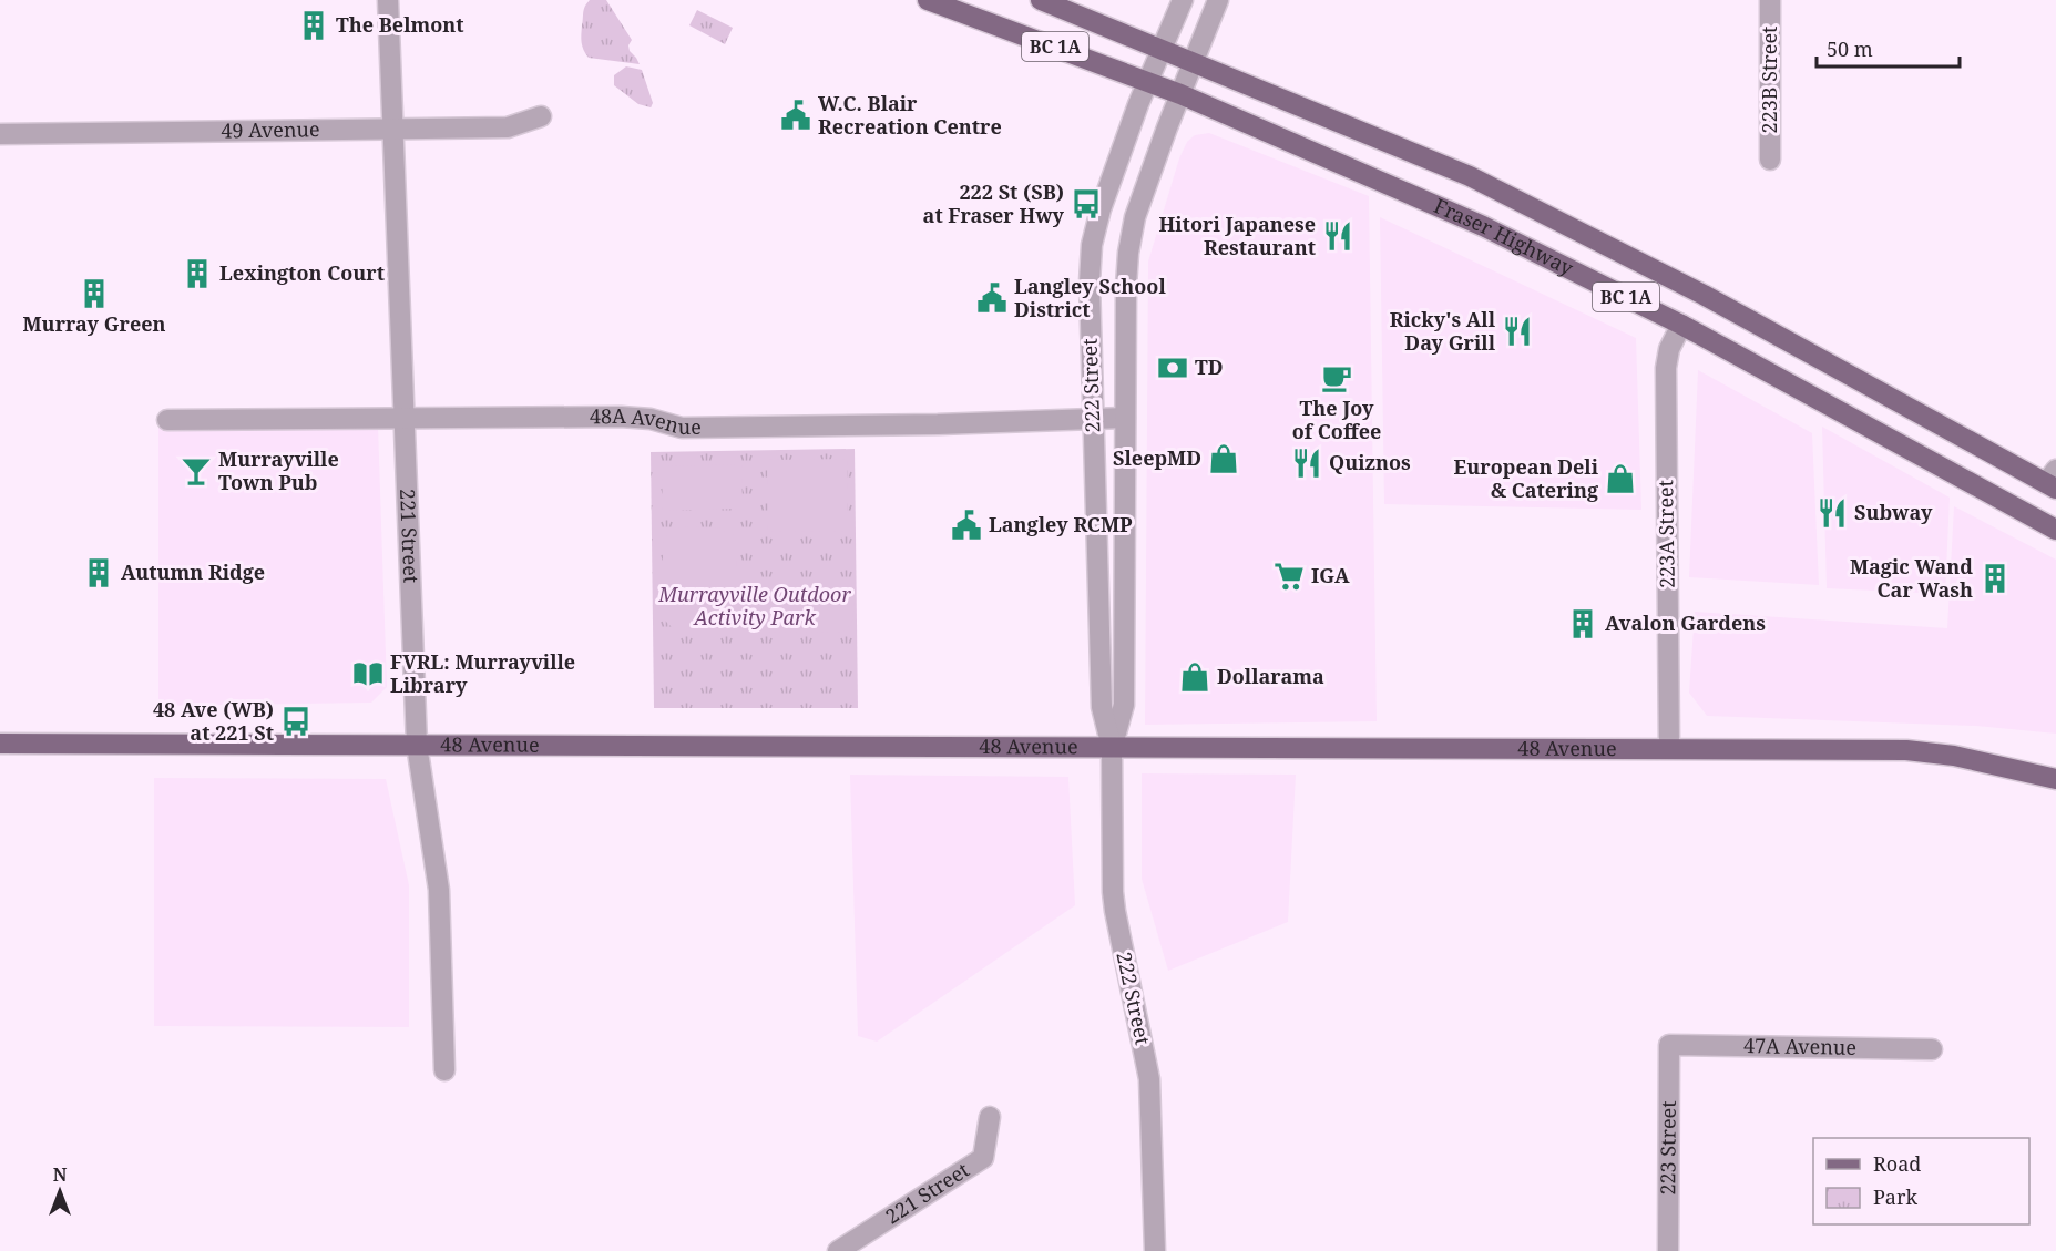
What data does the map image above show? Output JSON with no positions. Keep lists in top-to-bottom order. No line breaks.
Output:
{"streets":{"main road":["BC 1A","Fraser Highway","48 Avenue"],"street":["223B Street","49 Avenue","222 Street","48A Avenue","223A Street","221 Street","47A Avenue","223 Street"]},"crossings":[["49 Avenue","221 Street"],["Fraser Highway","222 Street"],["Fraser Highway","223A Street"],["222 Street","48A Avenue"],["222 Street","48 Avenue"],["48A Avenue","221 Street"],["223A Street","48 Avenue"],["221 Street","48 Avenue"],["47A Avenue","223 Street"]],"parks":["Murrayville Outdoor Activity Park"],"places":{"building":["The Belmont","Lexington Court","Murray Green","Autumn Ridge","Magic Wand Car Wash","Avalon Gardens"],"public building":["W.C. Blair Recreation Centre","Langley School District","Langley RCMP"],"bus stop":["222 St (SB) at Fraser Hwy","48 Ave (WB) at 221 St"],"restaurant":["Hitori Japanese Restaurant","Ricky's All Day Grill","Quiznos","Subway"],"bank":["TD"],"cafe":["The Joy of Coffee"],"shop":["SleepMD","European Deli & Catering","Dollarama"],"bar":["Murrayville Town Pub"],"supermarket":["IGA"],"library":["FVRL: Murrayville Library"]},"legend":["Road","Park"],"scale_bar":"50 m","north":"top"}
